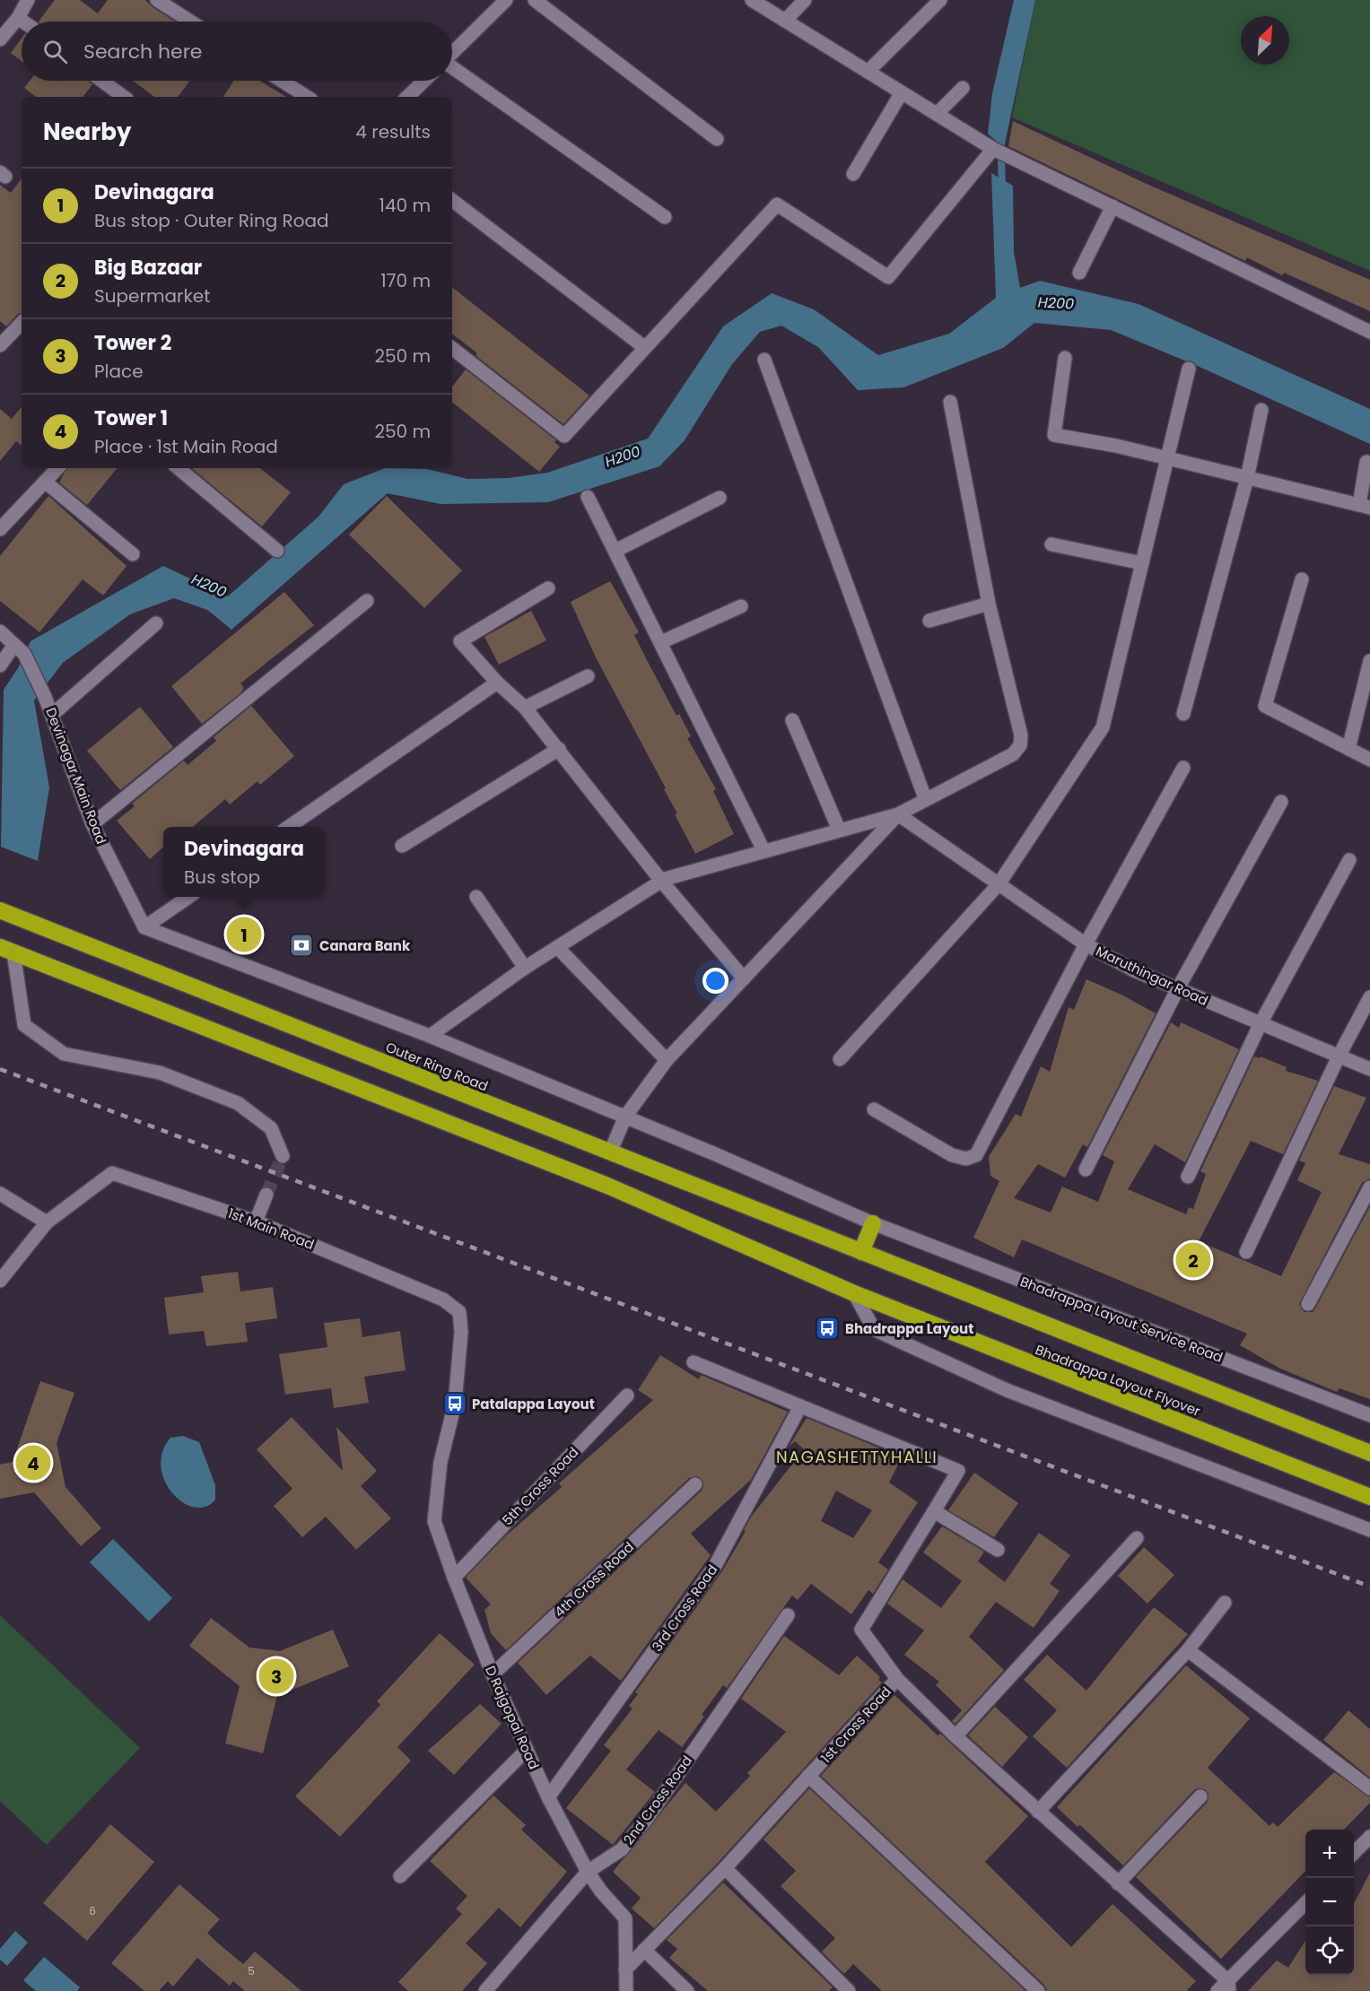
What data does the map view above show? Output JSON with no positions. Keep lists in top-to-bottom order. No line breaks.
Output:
{"streets":{"highway":["Outer Ring Road","Bhadrappa Layout Flyover"],"street":["Devinagar Main Road","Maruthingar Road","1st Main Road","Bhadrappa Layout Service Road","5th Cross Road","4th Cross Road","3rd Cross Road","D Rajgopal Road","1st Cross Road","2nd Cross Road"]},"crossings":[["Devinagar Main Road","Bhadrappa Layout Service Road"],["Outer Ring Road","Bhadrappa Layout Flyover"],["1st Main Road","D Rajgopal Road"],["5th Cross Road","D Rajgopal Road"],["4th Cross Road","D Rajgopal Road"],["3rd Cross Road","D Rajgopal Road"],["D Rajgopal Road","1st Cross Road"],["D Rajgopal Road","2nd Cross Road"]],"districts":["NAGASHETTYHALLI"],"water":["H200"],"places":{"bank":["Canara Bank"],"bus stop":["Bhadrappa Layout","Patalappa Layout"]},"house_numbers":["6","5"],"north":"top right","page":{"search":"Search here","heading":["Nearby","4 results"],"list":[{"mark":"1","name":"Devinagara","note":"Bus stop · Outer Ring Road","value":"140 m"},{"mark":"2","name":"Big Bazaar","note":"Supermarket","value":"170 m"},{"mark":"3","name":"Tower 2","note":"Place","value":"250 m"},{"mark":"4","name":"Tower 1","note":"Place · 1st Main Road","value":"250 m"}],"popup":["Devinagara","Bus stop"],"pins":["1","2","4","3"],"map_buttons":["+","−"]}}
